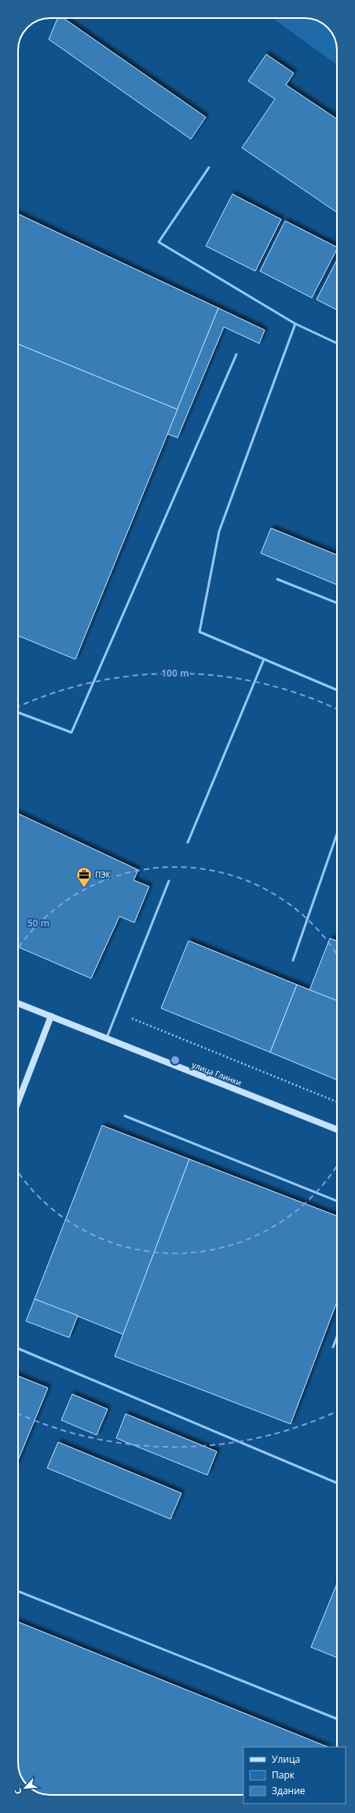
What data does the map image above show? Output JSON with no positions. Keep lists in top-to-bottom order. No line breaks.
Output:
{"streets":{"main road":["улица Глинки"]},"places":{"office":["ПЭК"]},"legend":["Улица","Парк","Здание"],"north":"bottom left","rings":["100 m","50 m"]}
